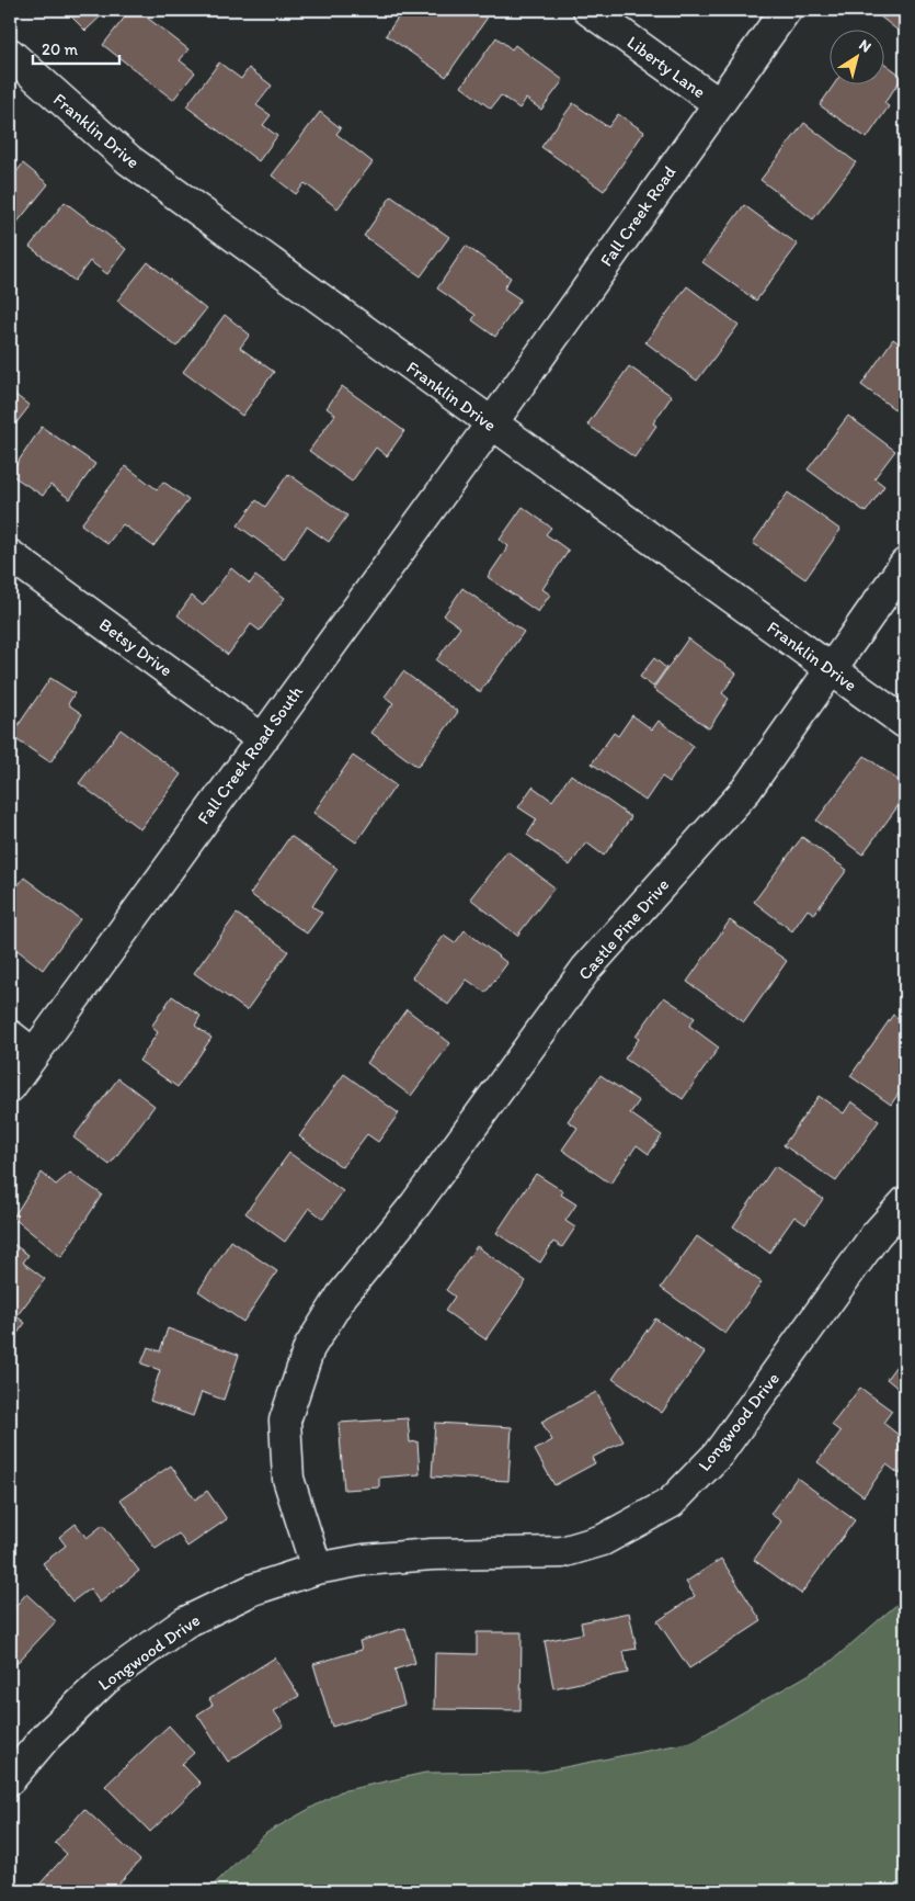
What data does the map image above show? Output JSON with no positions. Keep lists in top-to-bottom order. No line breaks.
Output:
{"streets":{"street":["Liberty Lane","Franklin Drive","Fall Creek Road","Betsy Drive","Fall Creek Road South","Castle Pine Drive","Longwood Drive"]},"crossings":[["Liberty Lane","Fall Creek Road"],["Franklin Drive","Fall Creek Road"],["Franklin Drive","Fall Creek Road South"],["Franklin Drive","Castle Pine Drive"],["Fall Creek Road","Fall Creek Road South"],["Betsy Drive","Fall Creek Road South"],["Castle Pine Drive","Longwood Drive"]],"scale_bar":"20 m","north":"top right"}
